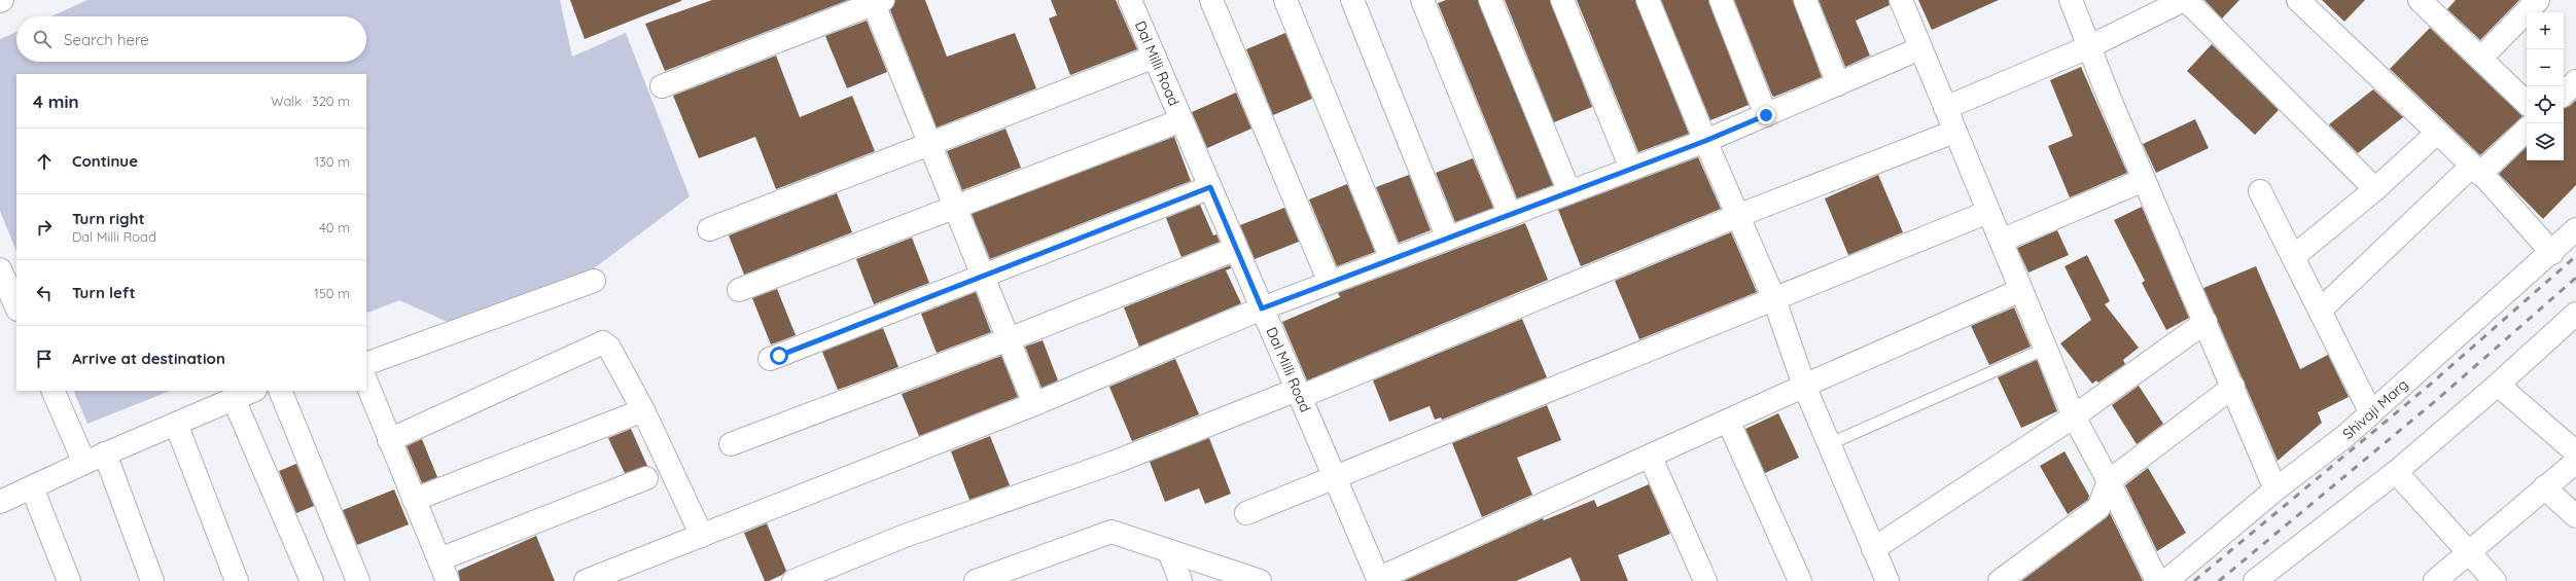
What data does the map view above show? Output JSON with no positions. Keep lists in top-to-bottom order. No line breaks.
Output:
{"streets":{"street":["Dal Milli Road","Shivaji Marg"]},"page":{"map_buttons":["+","−"],"search":"Search here","heading":["4 min","Walk · 320 m"],"list":[["Continue","130 m"],["Turn right","Dal Milli Road","40 m"],["Turn left","150 m"],"Arrive at destination"]}}
